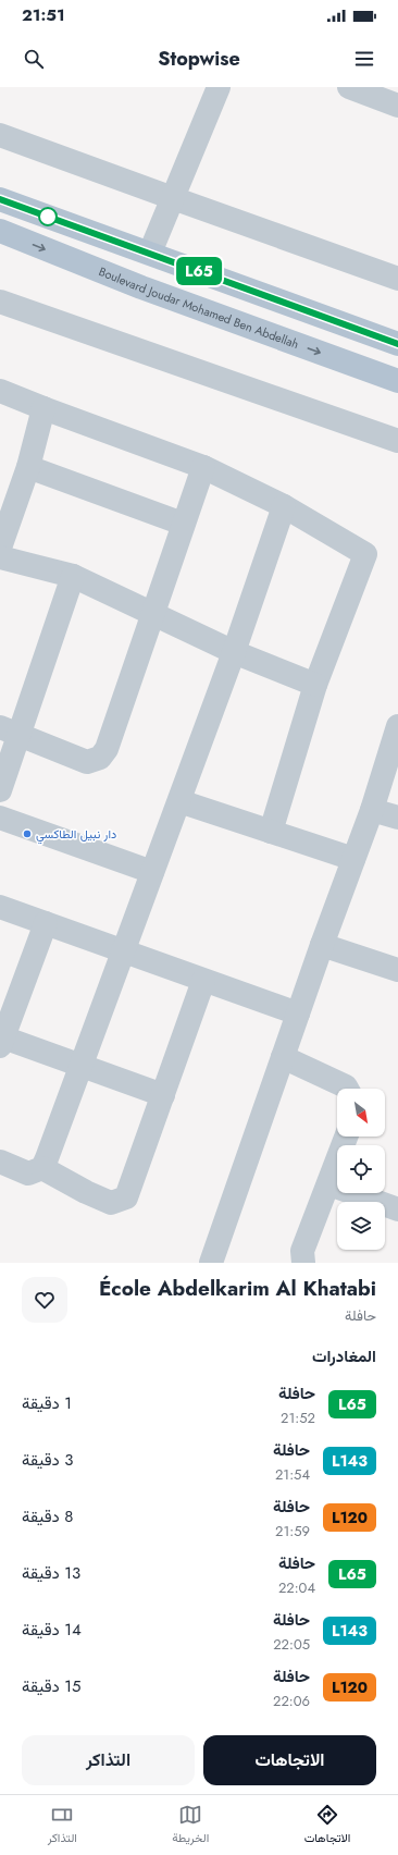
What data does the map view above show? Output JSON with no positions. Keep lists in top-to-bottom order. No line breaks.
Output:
{"streets":{"main road":["Boulevard Joudar Mohamed Ben Abdellah"]},"places":["دار نبيل الطاكسي"],"lines":["bus line L65"],"north":"bottom right","page":{"status":"21:51","header":"Stopwise","on_map":"L65","heading":[["École Abdelkarim Al Khatabi","حافلة"],"المغادرات"],"list":[{"mark":"L65","name":"حافلة","note":"21:52","value":"1 دقيقة"},{"mark":"L143","name":"حافلة","note":"21:54","value":"3 دقيقة"},{"mark":"L120","name":"حافلة","note":"21:59","value":"8 دقيقة"},{"mark":"L65","name":"حافلة","note":"22:04","value":"13 دقيقة"},{"mark":"L143","name":"حافلة","note":"22:05","value":"14 دقيقة"},{"mark":"L120","name":"حافلة","note":"22:06","value":"15 دقيقة"}],"buttons":["الاتجاهات","التذاكر"],"tabs":["الاتجاهات","الخريطة","التذاكر"]}}
